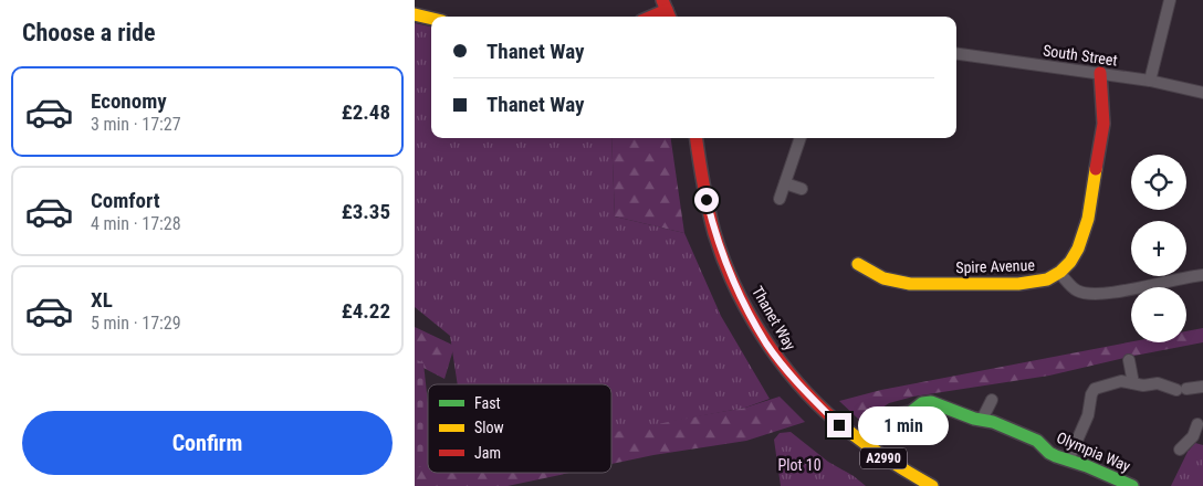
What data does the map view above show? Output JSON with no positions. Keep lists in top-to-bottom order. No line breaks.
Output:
{"streets":{"street":["South Street","Spire Avenue","Thanet Way","Olympia Way","A2990"]},"parks":["Plot 10"],"legend":["Fast","Slow","Jam"],"page":{"heading":"Choose a ride","banner":["Thanet Way","Thanet Way"],"list":[{"name":"Economy","note":"3 min · 17:27","value":"£2.48"},{"name":"Comfort","note":"4 min · 17:28","value":"£3.35"},{"name":"XL","note":"5 min · 17:29","value":"£4.22"}],"map_buttons":["+","−"],"buttons":"Confirm","bubble":"1 min"}}
